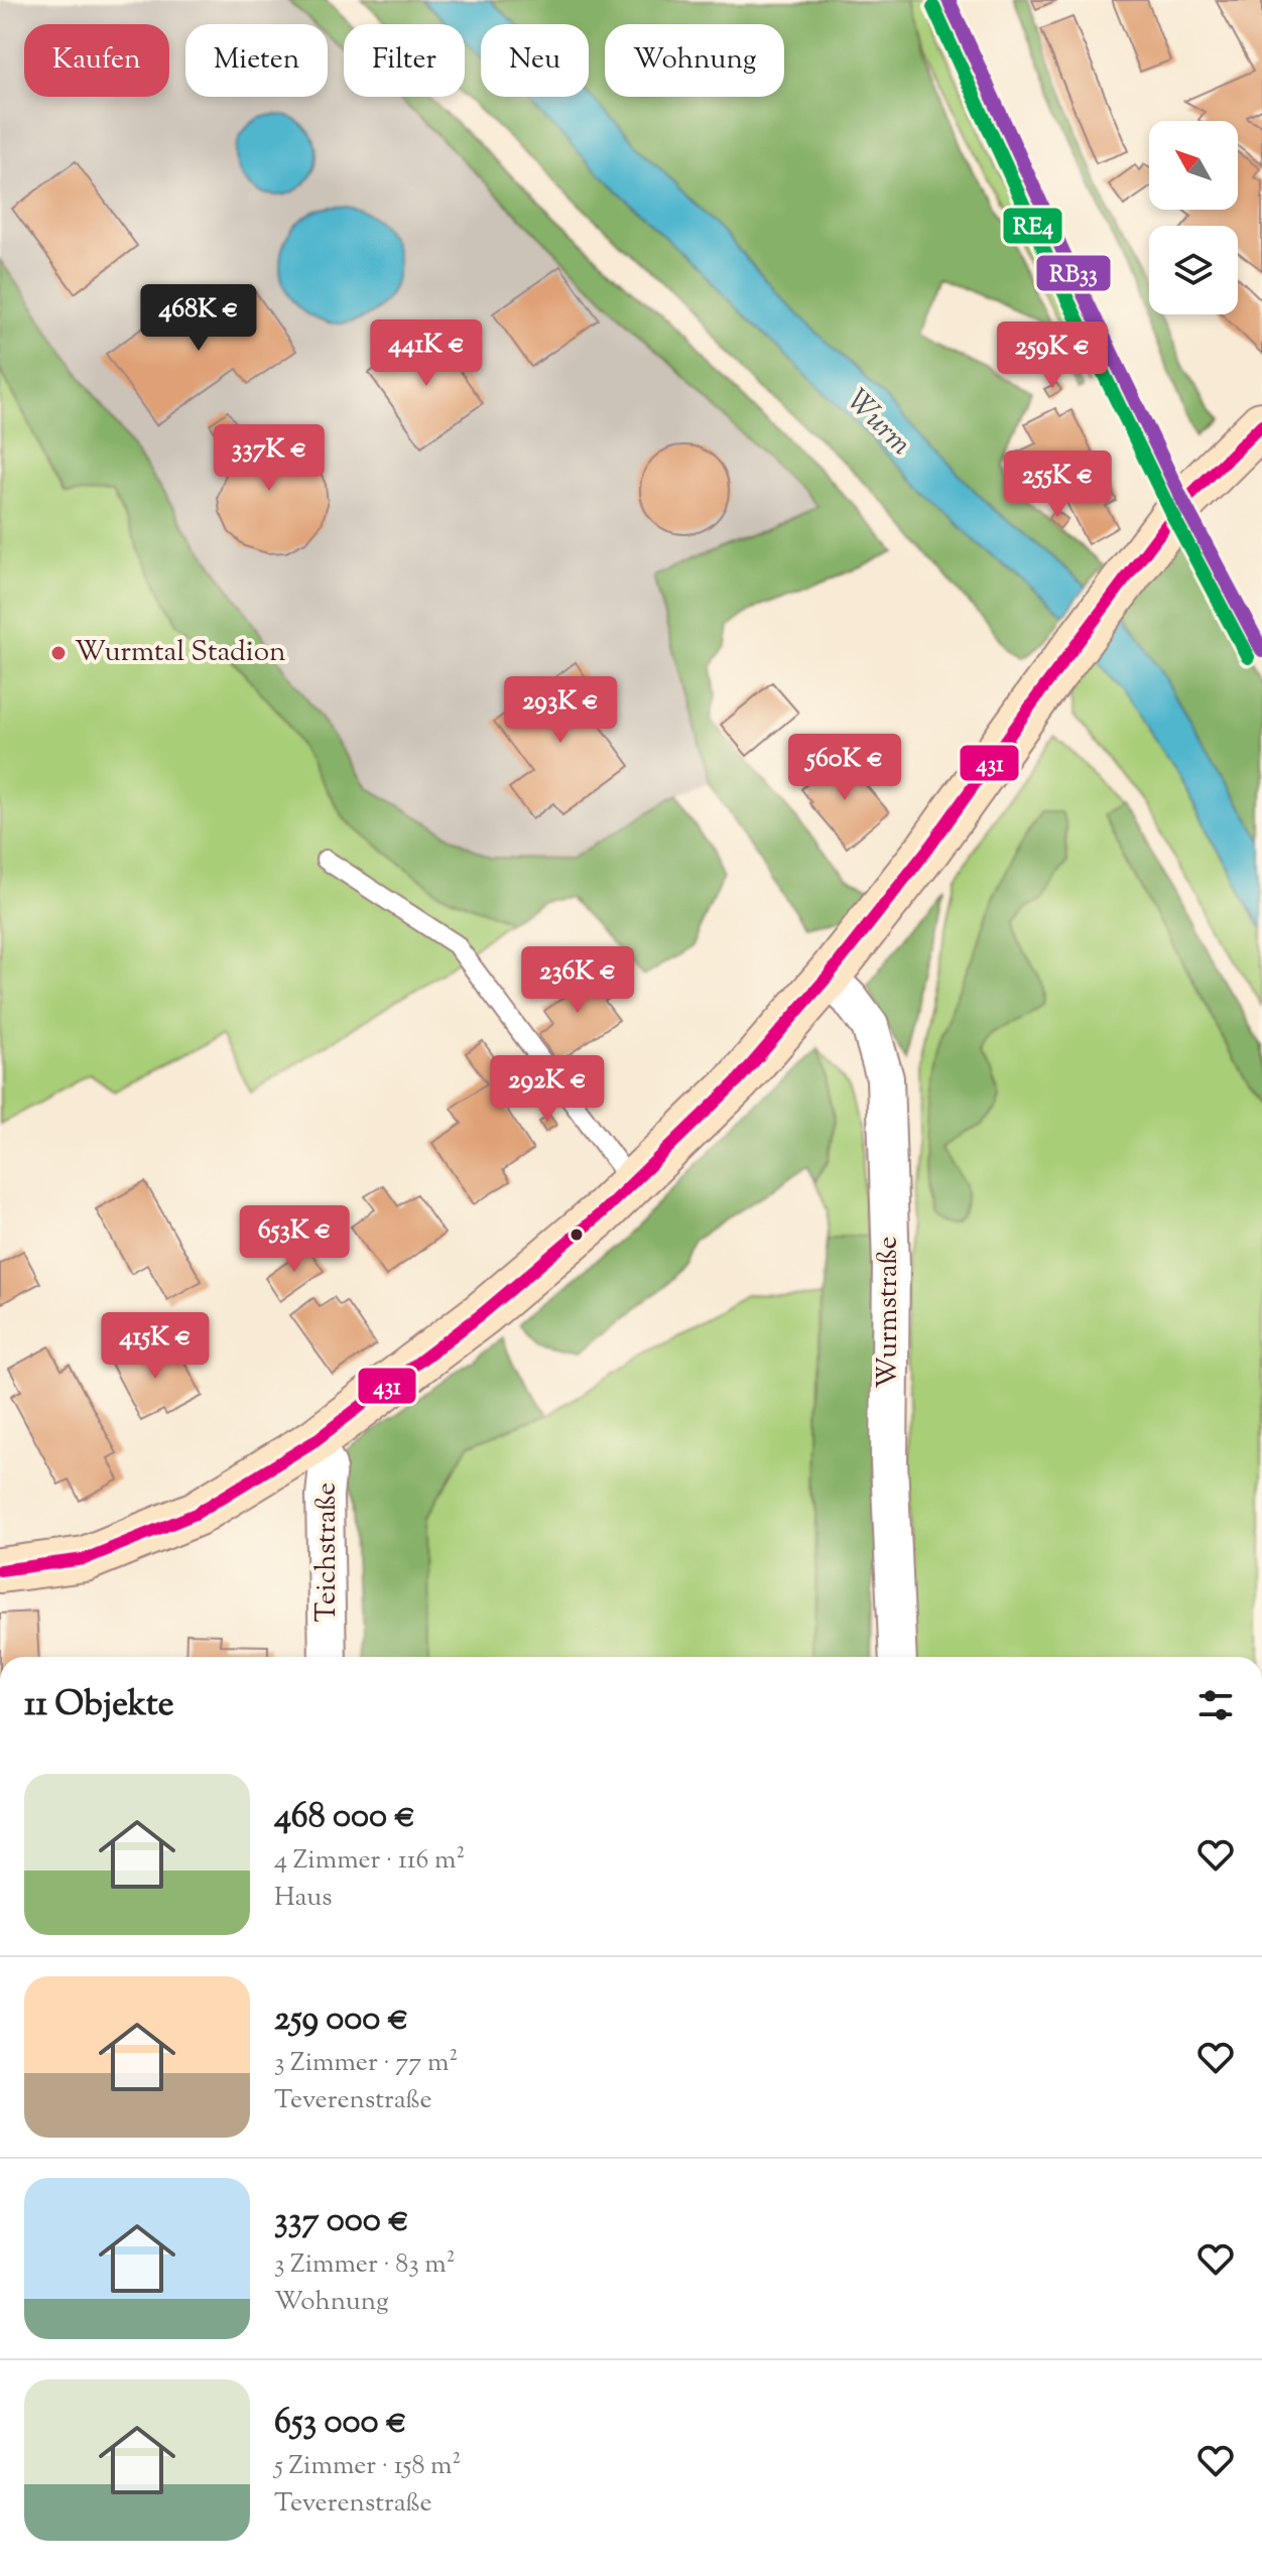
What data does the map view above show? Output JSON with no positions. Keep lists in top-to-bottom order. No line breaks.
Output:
{"streets":{"street":["Wurmstraße","Teichstraße"]},"water":["Wurm"],"places":["Wurmtal Stadion"],"lines":["transit line RB33","transit line RE4","transit line 431"],"north":"top left","page":{"chip":["Kaufen","Mieten","Filter","Neu","Wohnung"],"price":["468K €","441K €","259K €","337K €","255K €","293K €","560K €","236K €","292K €","653K €","415K €"],"heading":"11 Objekte","list":[{"name":"468 000 €","note":"4 Zimmer · 116 m² · Haus"},{"name":"259 000 €","note":"3 Zimmer · 77 m² · Teverenstraße"},{"name":"337 000 €","note":"3 Zimmer · 83 m² · Wohnung"},{"name":"653 000 €","note":"5 Zimmer · 158 m² · Teverenstraße"}]}}
